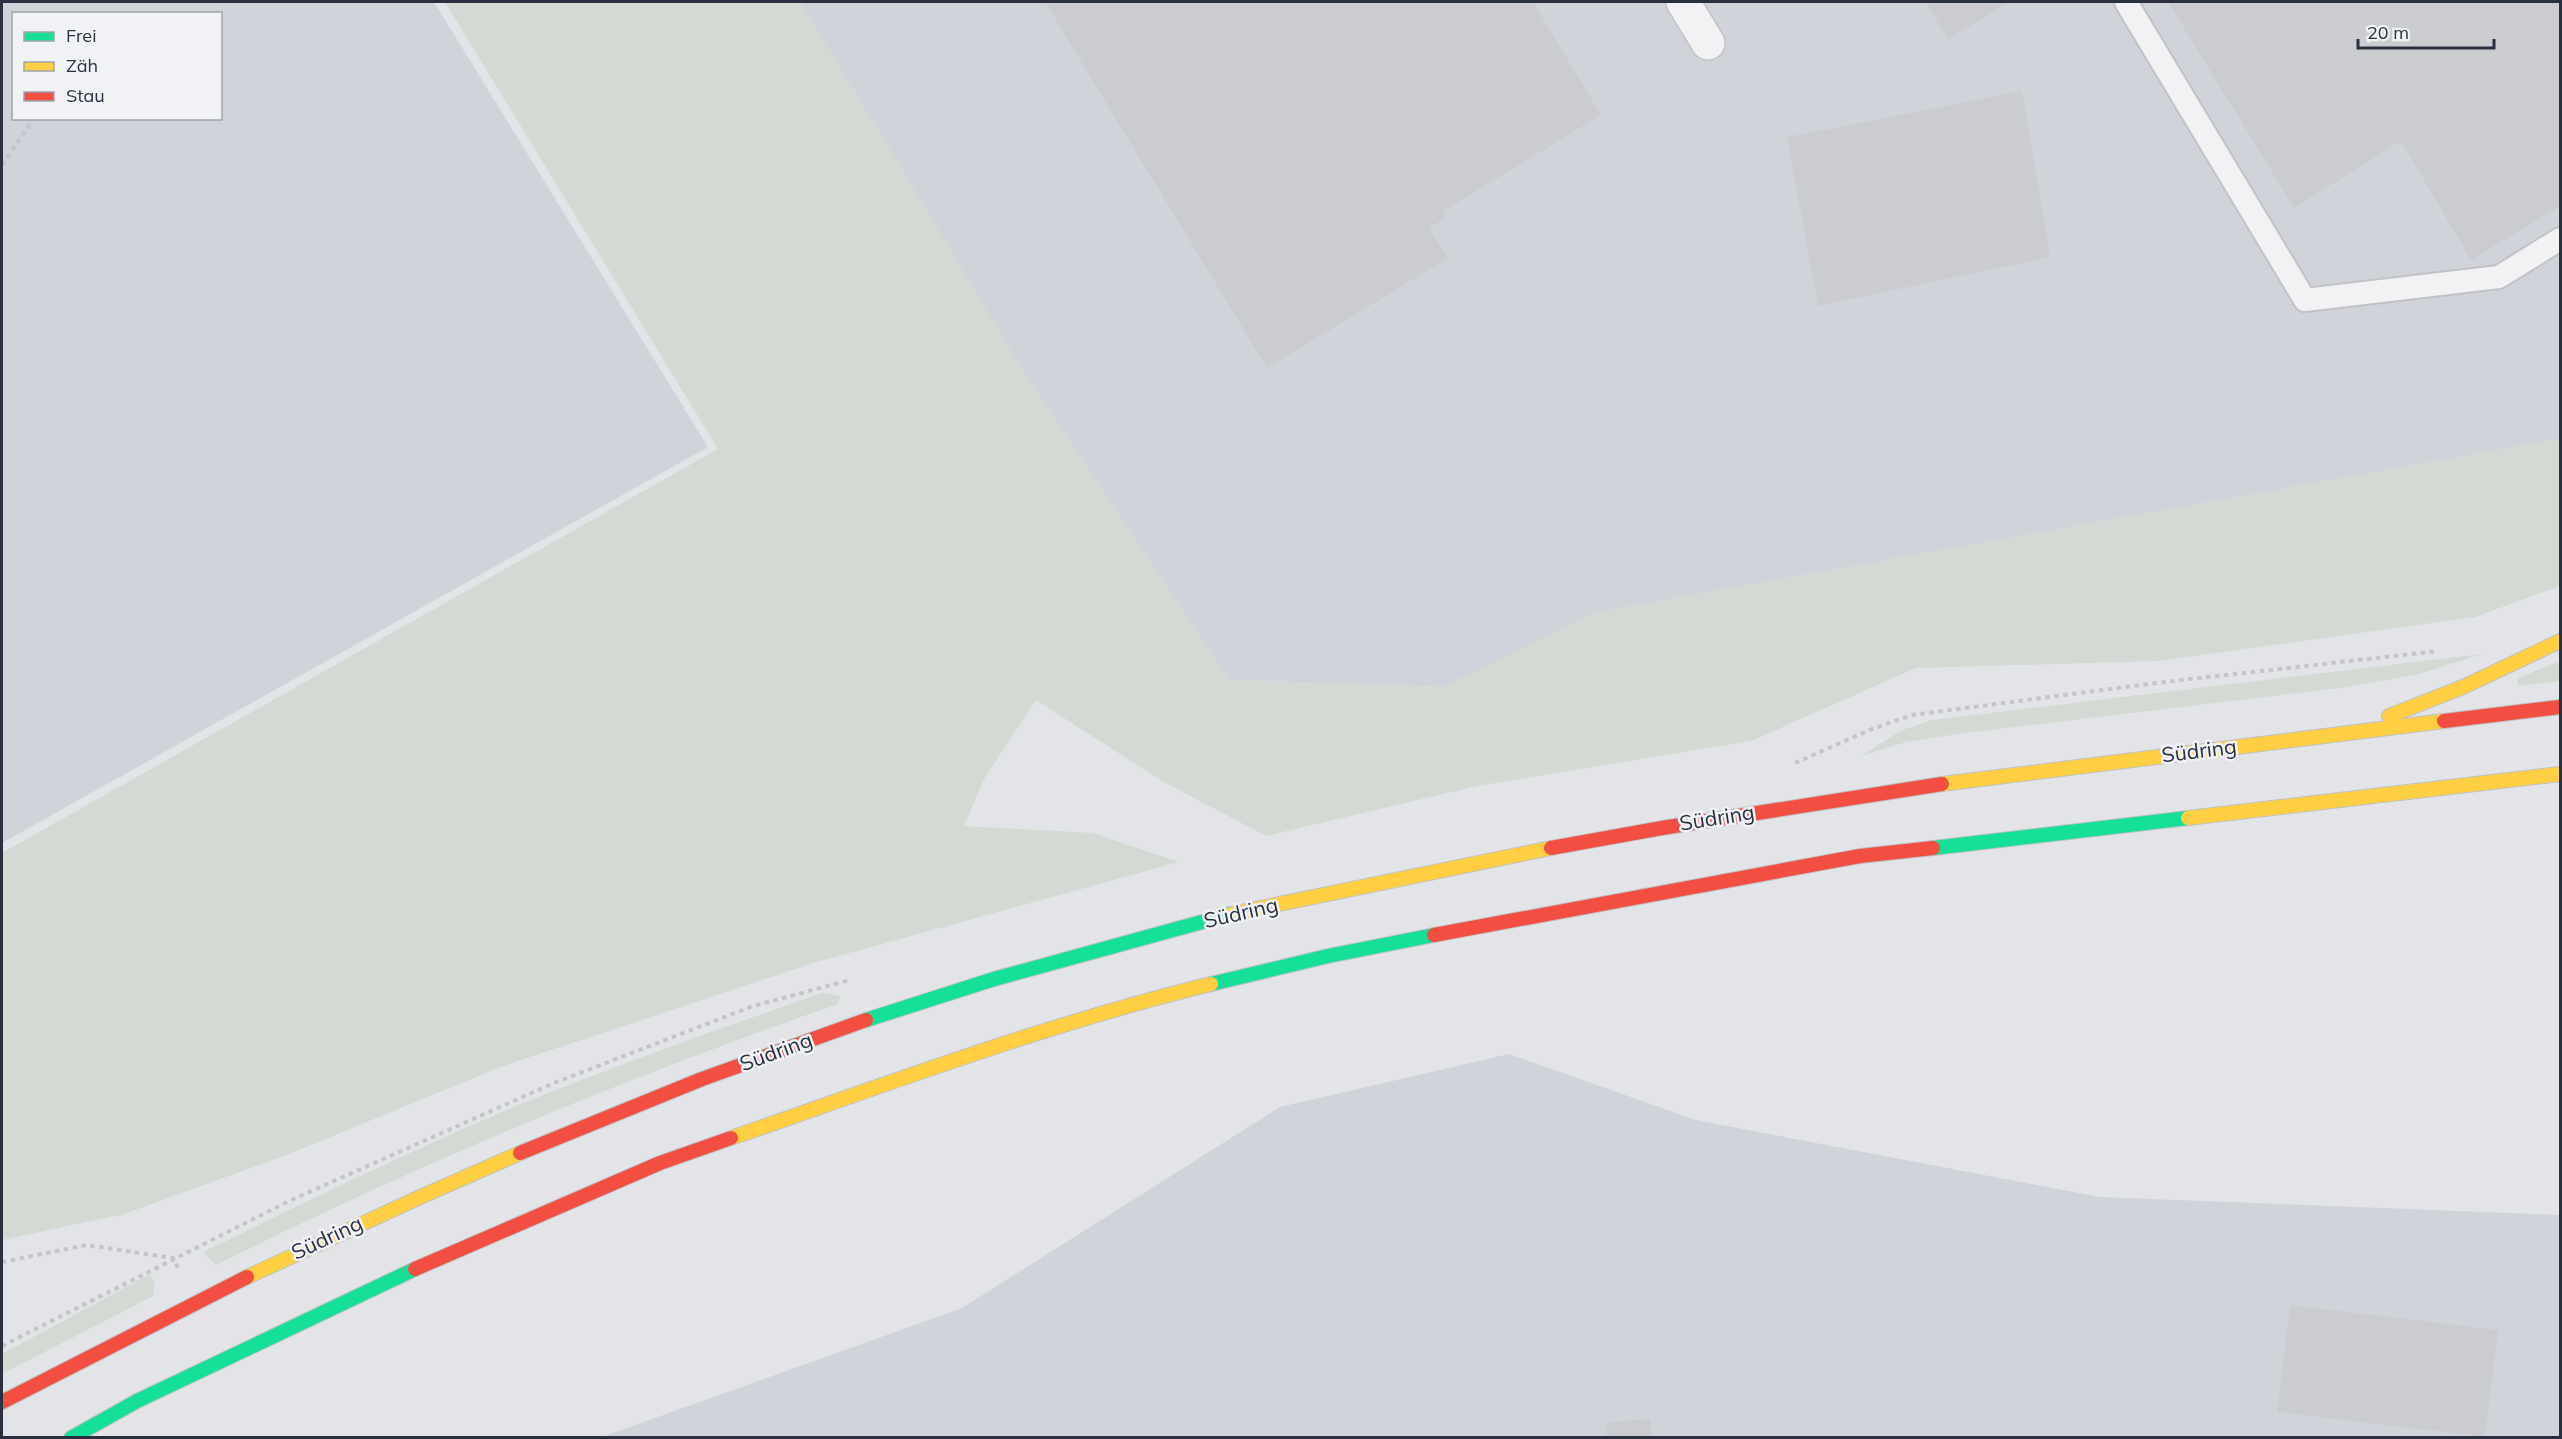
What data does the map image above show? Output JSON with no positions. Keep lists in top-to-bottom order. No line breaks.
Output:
{"streets":{"main road":["Südring"]},"legend":["Frei","Zäh","Stau"],"scale_bar":"20 m"}
